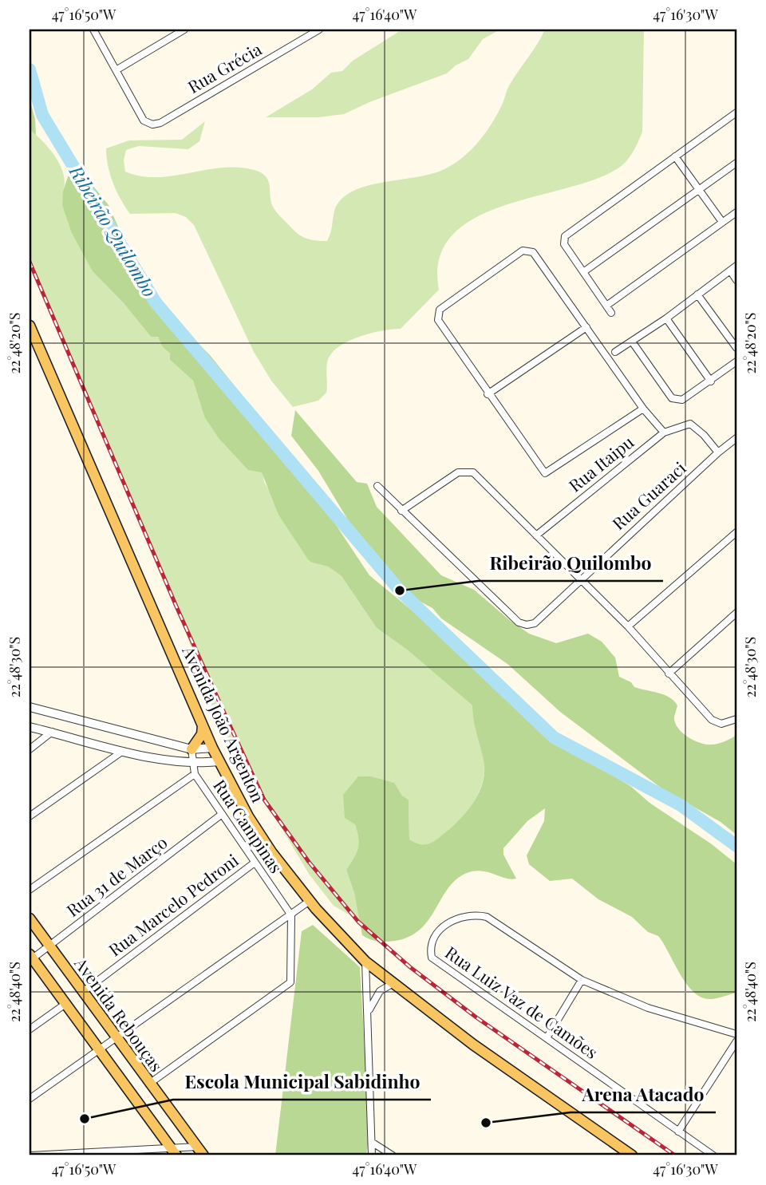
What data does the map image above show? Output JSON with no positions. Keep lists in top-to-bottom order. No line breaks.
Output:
{"streets":{"main road":["Avenida João Argenton","Avenida Rebouças"],"street":["Rua Grécia","Rua Itaipu","Rua Guaraci","Rua Campinas","Rua 31 de Março","Rua Marcelo Pedroni","Rua Luiz Vaz de Camões"]},"crossings":[["Rua Itaipu","Rua Guaraci"],["Rua Campinas","Rua 31 de Março"],["Rua Campinas","Rua Marcelo Pedroni"],["Rua 31 de Março","Avenida Rebouças"],["Rua Marcelo Pedroni","Avenida Rebouças"]],"water":["Ribeirão Quilombo"],"places":["Ribeirão Quilombo","Escola Municipal Sabidinho","Arena Atacado"],"coordinates":["47°16'50\"W","47°16'40\"W","47°16'30\"W","22°48'20\"S","22°48'30\"S","22°48'40\"S"]}
